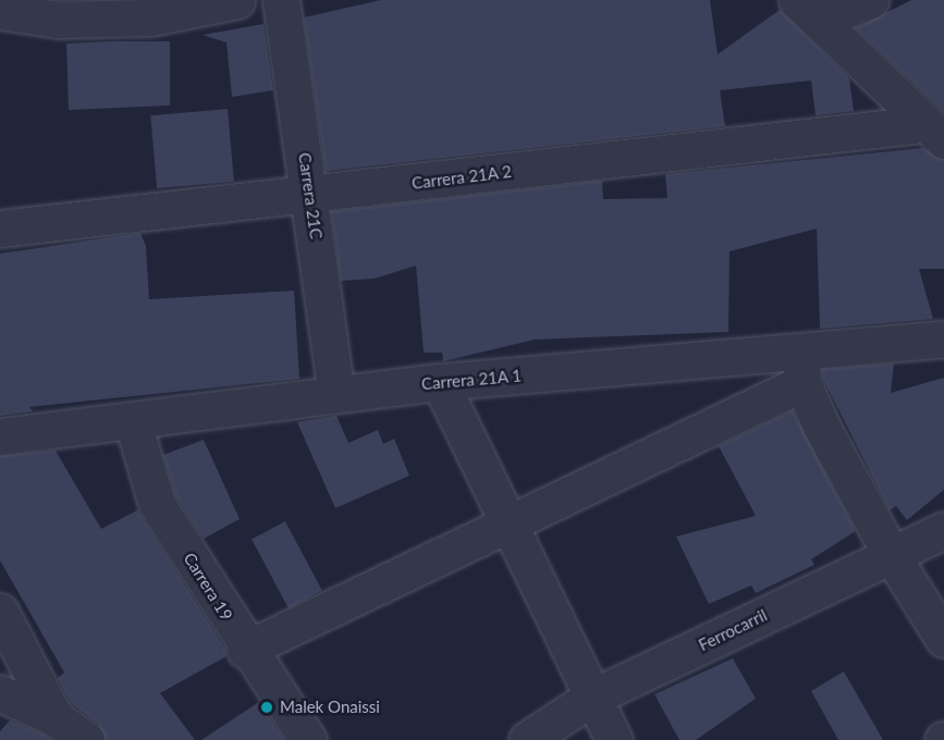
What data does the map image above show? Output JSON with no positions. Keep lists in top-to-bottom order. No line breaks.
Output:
{"streets":{"street":["Carrera 21A 2","Carrera 21C","Carrera 21A 1","Carrera 19","Ferrocarril"]},"crossings":[["Carrera 21A 2","Carrera 21C"],["Carrera 21C","Carrera 21A 1"],["Carrera 21A 1","Carrera 19"]],"places":["Malek Onaissi"]}
